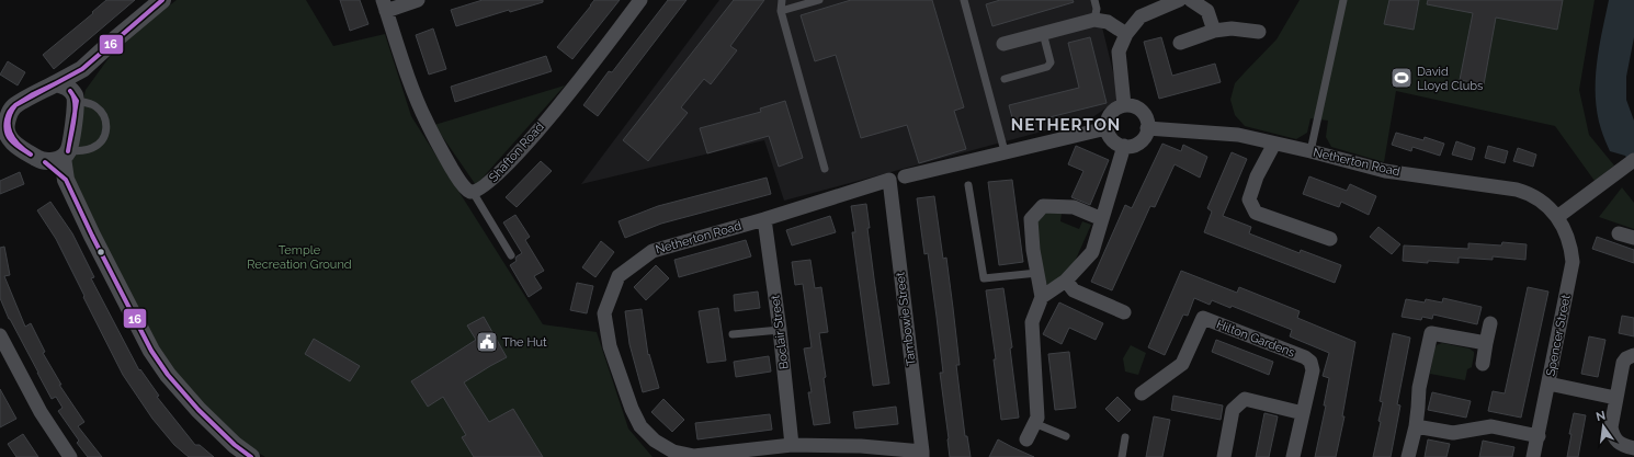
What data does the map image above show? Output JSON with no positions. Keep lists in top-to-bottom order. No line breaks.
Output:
{"streets":{"street":["Shafton Road","Netherton Road","Tambowie Street","Boclair Street","Spencer Street","Hilton Gardens"]},"crossings":[["Netherton Road","Tambowie Street"],["Netherton Road","Boclair Street"],["Netherton Road","Spencer Street"]],"districts":["NETHERTON"],"parks":["Temple Recreation Ground"],"places":{"sports":["David Lloyd Clubs"],"public building":["The Hut"]},"lines":["transit line 16"],"north":"top"}
